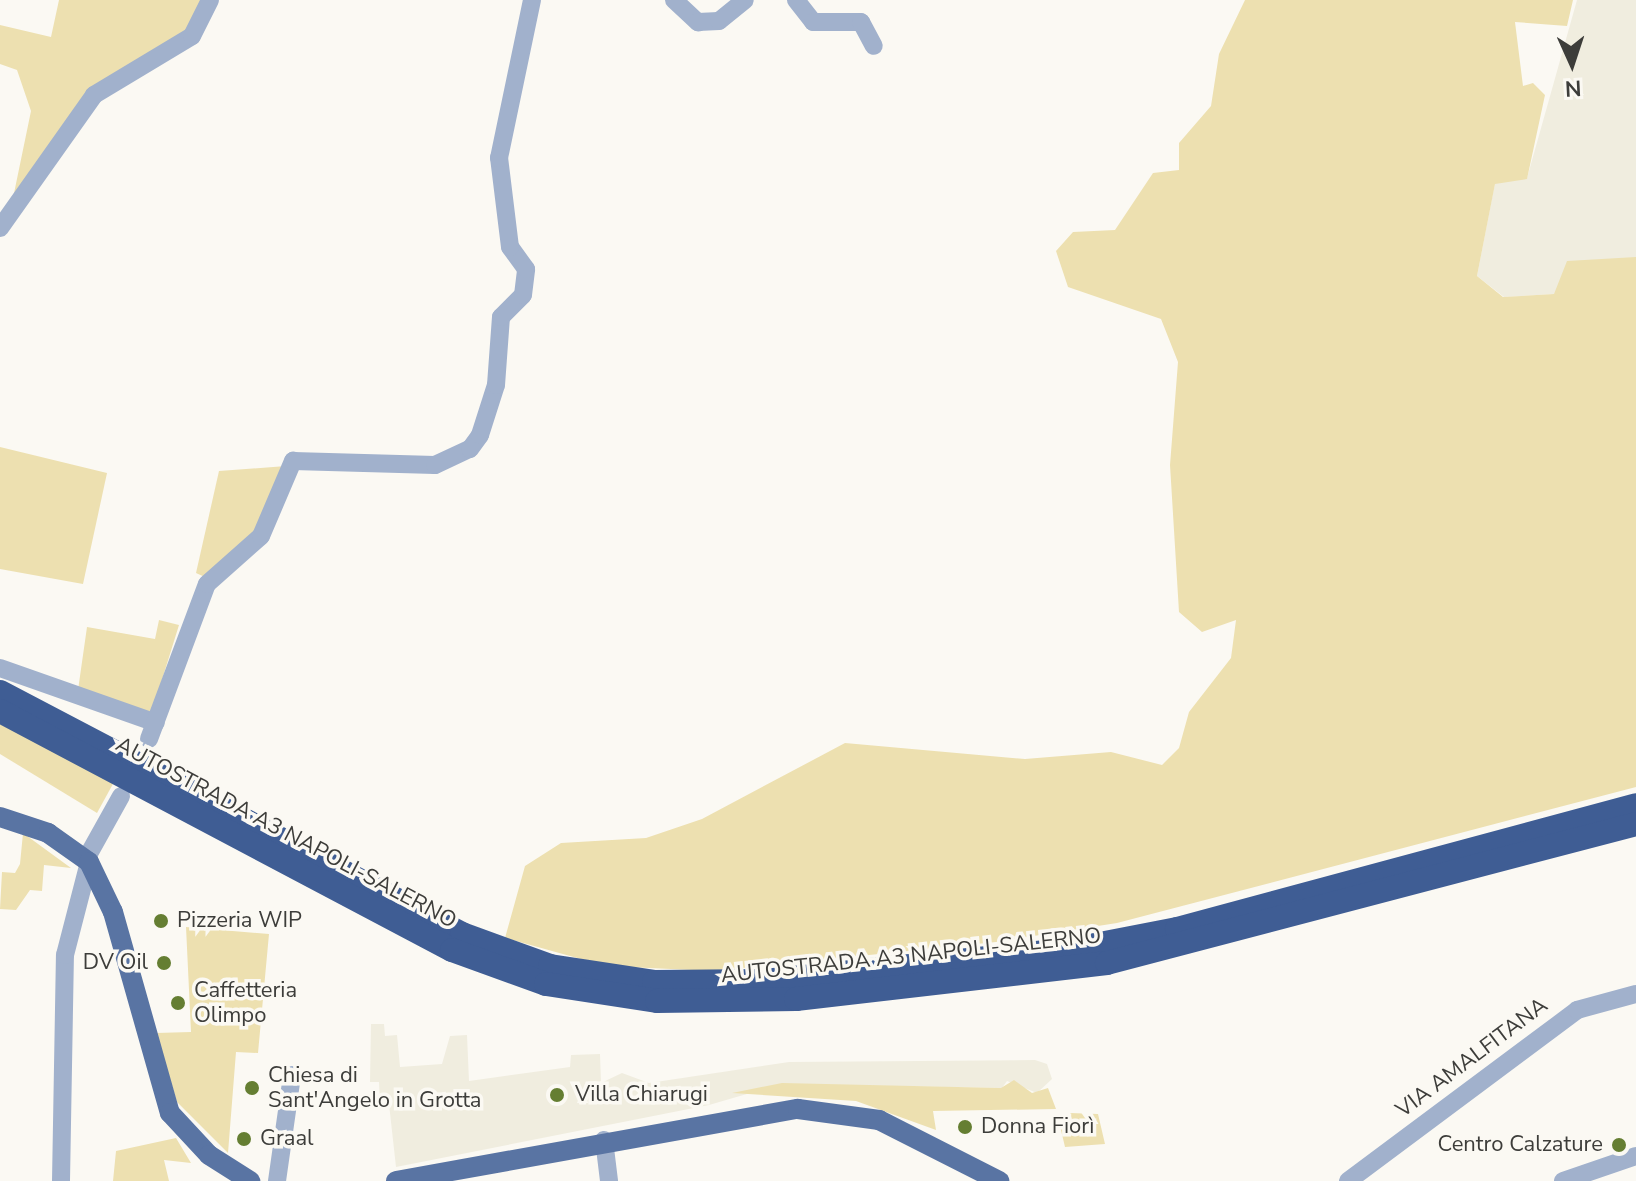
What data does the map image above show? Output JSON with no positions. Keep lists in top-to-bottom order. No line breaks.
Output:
{"streets":{"highway":["AUTOSTRADA A3 NAPOLI-SALERNO"],"street":["VIA AMALFITANA"]},"places":["Pizzeria WIP","DV Oil","Caffetteria Olimpo","Chiesa di Sant'Angelo in Grotta","Villa Chiarugi","Donna Fiorì","Graal","Centro Calzature"],"north":"bottom"}
